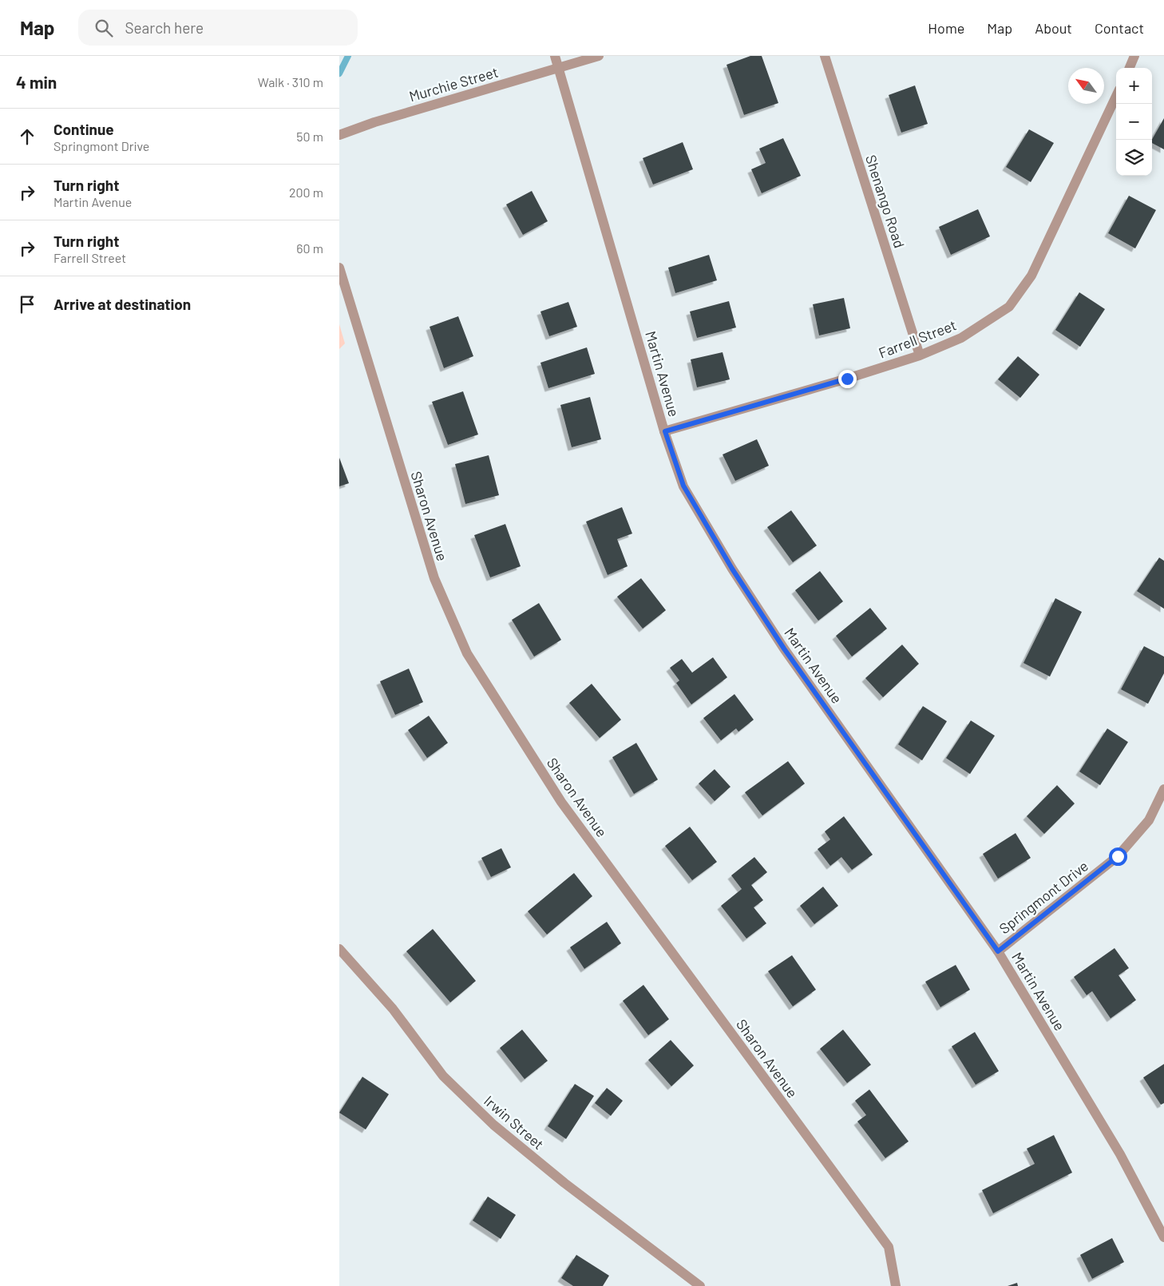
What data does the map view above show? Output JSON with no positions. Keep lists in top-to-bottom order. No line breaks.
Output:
{"streets":{"street":["Murchie Street","Shenango Road","Farrell Street","Martin Avenue","Sharon Avenue","Springmont Drive","Irwin Street"]},"crossings":[["Murchie Street","Martin Avenue"],["Shenango Road","Farrell Street"],["Farrell Street","Martin Avenue"],["Martin Avenue","Springmont Drive"]],"north":"top left","page":{"header":"Map","search":"Search here","nav":["Home","Map","About","Contact"],"heading":["4 min","Walk · 310 m"],"map_buttons":["+","−"],"list":[["Continue","Springmont Drive","50 m"],["Turn right","Martin Avenue","200 m"],["Turn right","Farrell Street","60 m"],"Arrive at destination"]}}
